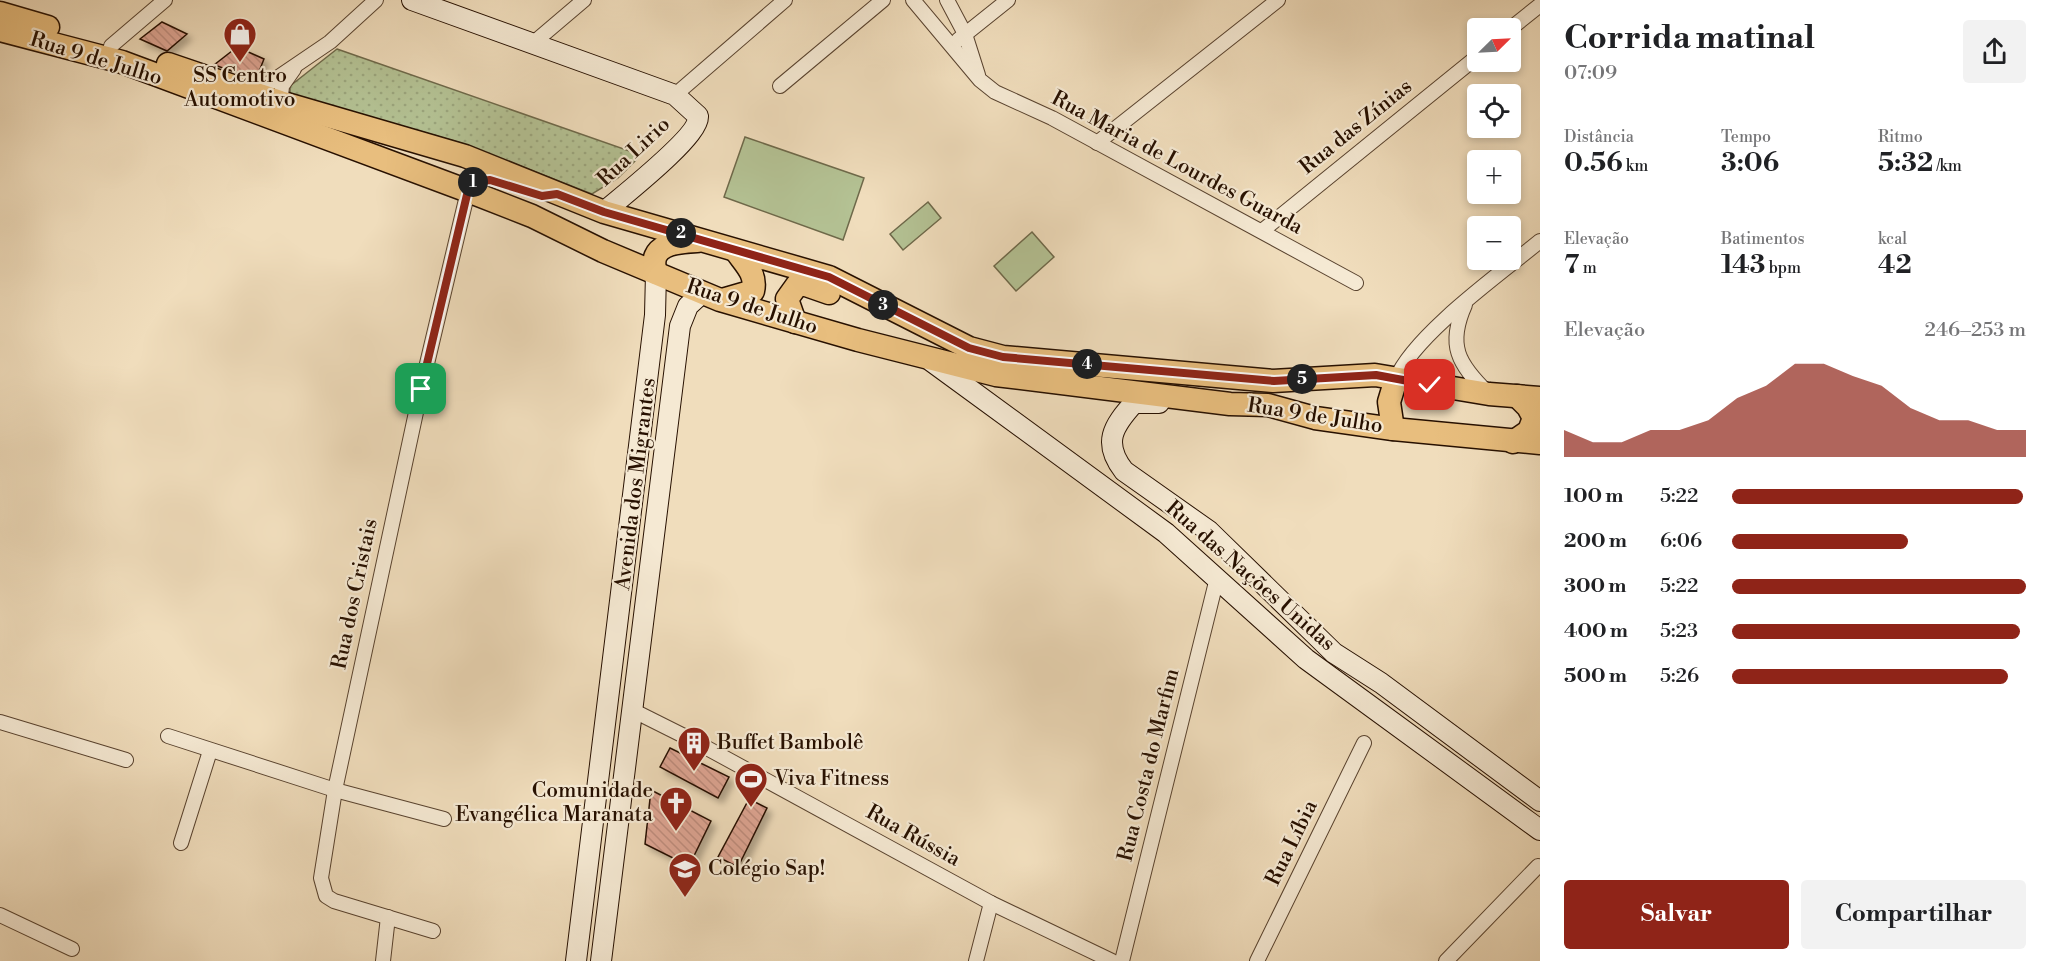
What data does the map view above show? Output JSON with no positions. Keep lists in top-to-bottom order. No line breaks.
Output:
{"streets":{"main road":["Rua 9 de Julho"],"street":["Rua das Zínias","Rua Lirio","Rua Maria de Lourdes Guarda","Avenida dos Migrantes","Rua das Nações Unidas","Rua dos Cristais","Rua Costa do Marfim","Rua Rússia","Rua Líbia"]},"crossings":[["Rua 9 de Julho","Rua Lirio"],["Rua 9 de Julho","Avenida dos Migrantes"],["Rua 9 de Julho","Rua das Nações Unidas"],["Rua 9 de Julho","Rua dos Cristais"],["Rua das Zínias","Rua Maria de Lourdes Guarda"],["Avenida dos Migrantes","Rua Rússia"],["Rua das Nações Unidas","Rua Costa do Marfim"]],"places":{"shop":["SS Centro Automotivo"],"building":["Buffet Bambolê"],"sports":["Viva Fitness"],"church":["Comunidade Evangélica Maranata"],"school or university":["Colégio Sap!"]},"north":"top right","page":{"heading":["Corrida matinal","07:09"],"map_buttons":["+","−"],"stats":[["Distância","0.56 km"],["Tempo","3:06"],["Ritmo","5:32 /km"],["Elevação","7 m"],["Batimentos","143 bpm"],["kcal","42"]],"pins":["1","2","3","4","5"],"chart":["Elevação","246–253 m"],"list":[{"name":"100 m","note":"5:22"},{"name":"200 m","note":"6:06"},{"name":"300 m","note":"5:22"},{"name":"400 m","note":"5:23"},{"name":"500 m","note":"5:26"}],"buttons":["Salvar","Compartilhar"]}}
